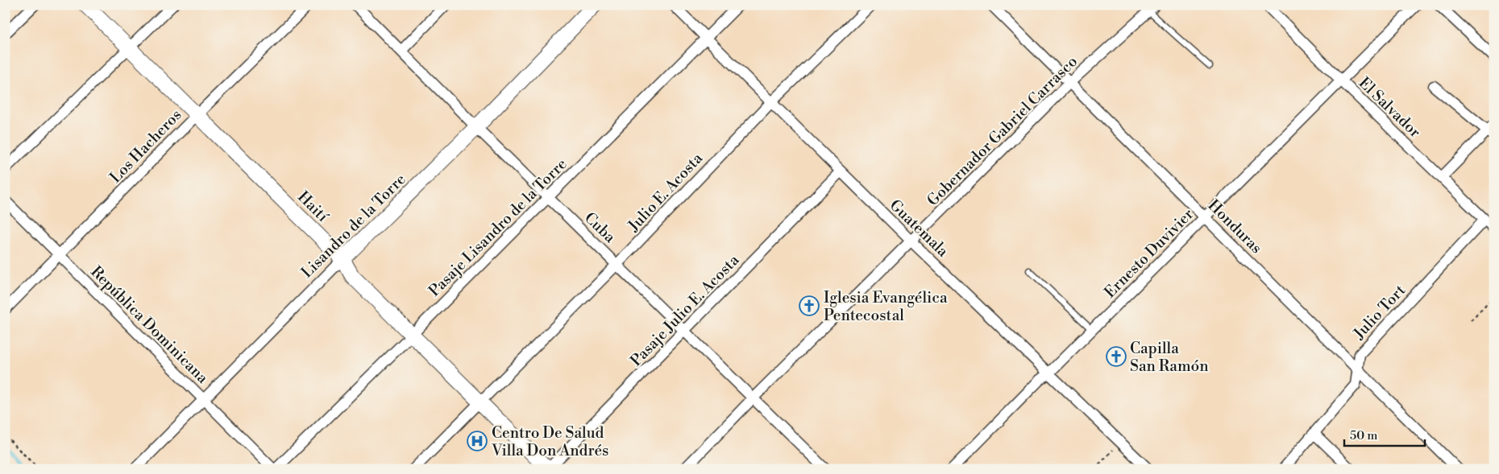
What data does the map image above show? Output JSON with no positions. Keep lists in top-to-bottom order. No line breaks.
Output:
{"streets":{"street":["El Salvador","Gobernador Gabriel Carrasco","Los Hacheros","Julio E. Acosta","Haití","Lisandro de la Torre","Honduras","Pasaje Lisandro de la Torre","Cuba","Guatemala","Ernesto Duvivier","Pasaje Julio E. Acosta","Julio Tort","República Dominicana"]},"crossings":[["El Salvador","Ernesto Duvivier"],["El Salvador","Julio Tort"],["Gobernador Gabriel Carrasco","Honduras"],["Gobernador Gabriel Carrasco","Cuba"],["Gobernador Gabriel Carrasco","Guatemala"],["Los Hacheros","Haití"],["Los Hacheros","República Dominicana"],["Julio E. Acosta","Haití"],["Julio E. Acosta","Cuba"],["Julio E. Acosta","Guatemala"],["Haití","Lisandro de la Torre"],["Haití","Pasaje Lisandro de la Torre"],["Haití","Pasaje Julio E. Acosta"],["Lisandro de la Torre","Cuba"],["Lisandro de la Torre","República Dominicana"],["Honduras","Ernesto Duvivier"],["Honduras","Julio Tort"],["Pasaje Lisandro de la Torre","Cuba"],["Pasaje Lisandro de la Torre","Guatemala"],["Pasaje Lisandro de la Torre","República Dominicana"],["Cuba","Pasaje Julio E. Acosta"],["Guatemala","Ernesto Duvivier"],["Guatemala","Pasaje Julio E. Acosta"]],"places":{"church":["Iglesia Evangélica Pentecostal","Capilla San Ramón"],"hospital":["Centro De Salud Villa Don Andrés"]},"scale_bar":"50 m"}
